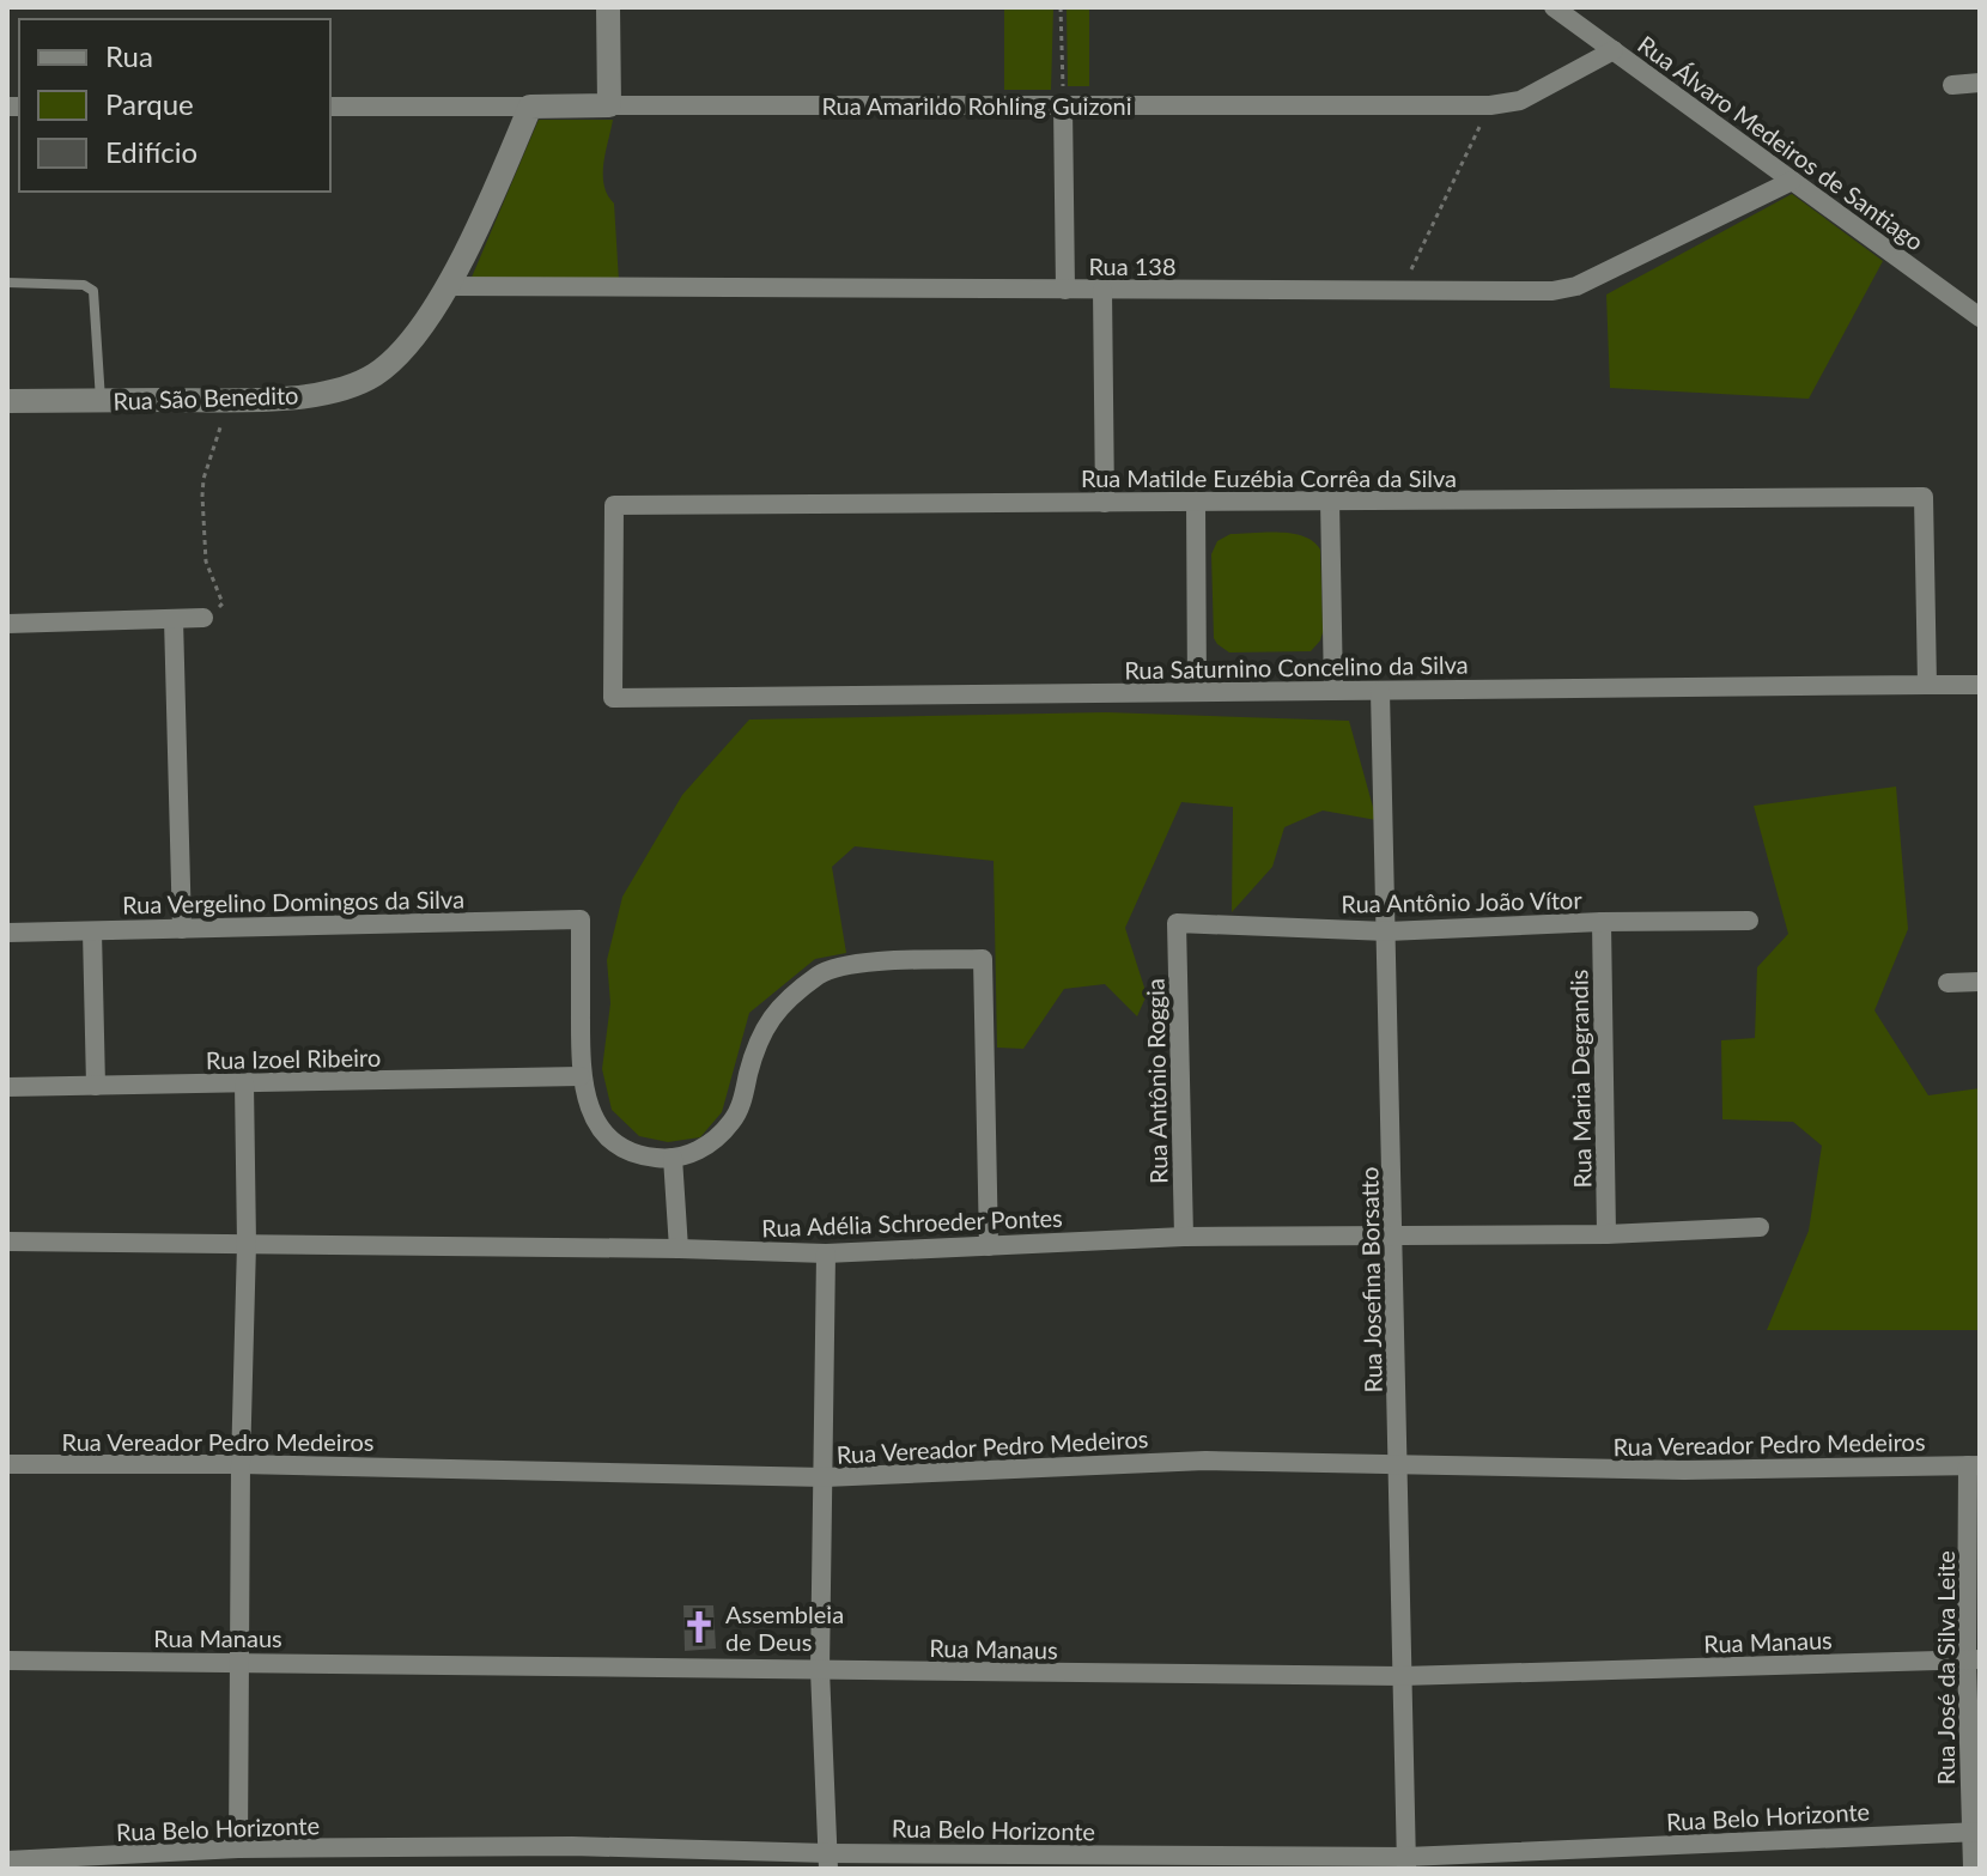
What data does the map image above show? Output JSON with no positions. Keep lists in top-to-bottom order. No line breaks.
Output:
{"streets":{"street":["Rua Amarildo Rohling Guizoni","Rua Álvaro Medeiros de Santiago","Rua 138","Rua São Benedito","Rua Matilde Euzébia Corrêa da Silva","Rua Saturnino Concelino da Silva","Rua Vergelino Domingos da Silva","Rua Antônio João Vítor","Rua Izoel Ribeiro","Rua Maria Degrandis","Rua Antônio Roggia","Rua Adélia Schroeder Pontes","Rua Josefina Borsatto","Rua Vereador Pedro Medeiros","Rua Manaus","Rua José da Silva Leite","Rua Belo Horizonte"]},"crossings":[["Rua Amarildo Rohling Guizoni","Rua Álvaro Medeiros de Santiago"],["Rua Amarildo Rohling Guizoni","Rua São Benedito"],["Rua Álvaro Medeiros de Santiago","Rua 138"],["Rua 138","Rua São Benedito"],["Rua Matilde Euzébia Corrêa da Silva","Rua Saturnino Concelino da Silva"],["Rua Saturnino Concelino da Silva","Rua Josefina Borsatto"],["Rua Vergelino Domingos da Silva","Rua Izoel Ribeiro"],["Rua Antônio João Vítor","Rua Maria Degrandis"],["Rua Antônio João Vítor","Rua Antônio Roggia"],["Rua Antônio João Vítor","Rua Josefina Borsatto"],["Rua Maria Degrandis","Rua Adélia Schroeder Pontes"],["Rua Antônio Roggia","Rua Adélia Schroeder Pontes"],["Rua Adélia Schroeder Pontes","Rua Josefina Borsatto"],["Rua Josefina Borsatto","Rua Vereador Pedro Medeiros"],["Rua Josefina Borsatto","Rua Manaus"],["Rua Josefina Borsatto","Rua Belo Horizonte"],["Rua Vereador Pedro Medeiros","Rua José da Silva Leite"],["Rua Manaus","Rua José da Silva Leite"],["Rua José da Silva Leite","Rua Belo Horizonte"]],"places":{"church":["Assembleia de Deus"]},"legend":["Rua","Parque","Edifício"]}
